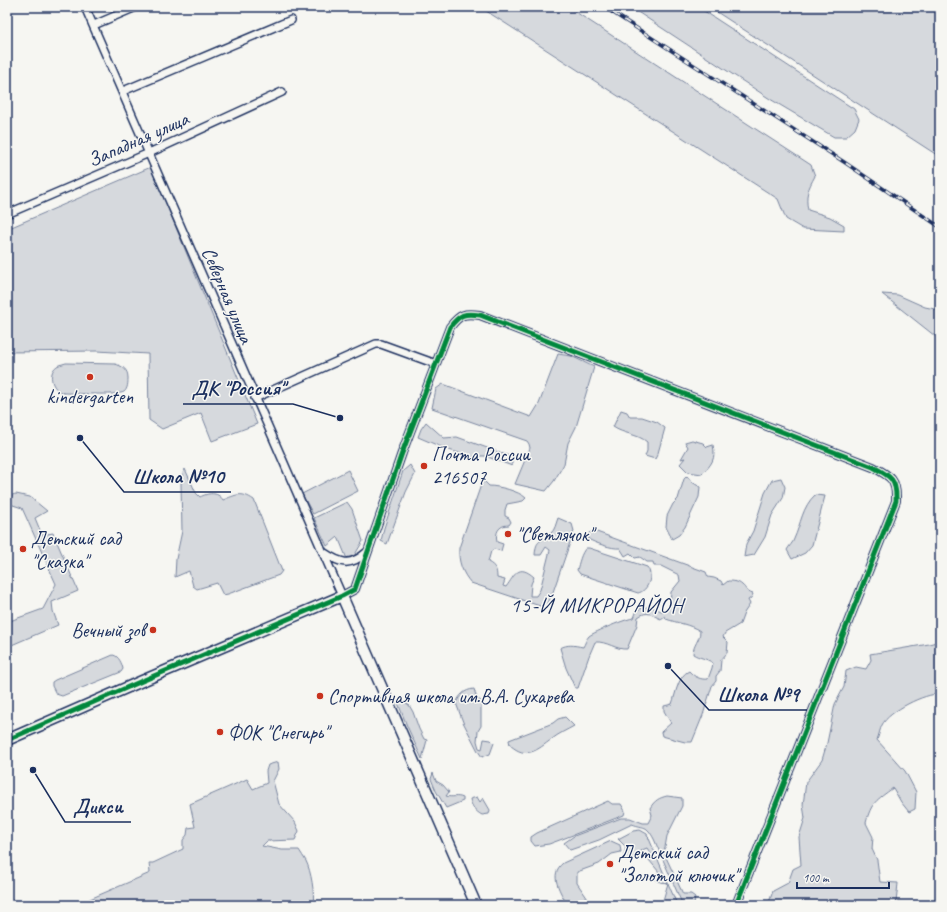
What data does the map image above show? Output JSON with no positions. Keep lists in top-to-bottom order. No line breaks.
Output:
{"streets":{"street":["Западная улица","Северная улица"]},"crossings":[["Западная улица","Северная улица"]],"districts":["15-Й МИКРОРАЙОН"],"places":["kindergarten","ДК \"Россия\"","Школа №10","Почта России 216507","\"Светлячок\"","Детский сад \"Сказка\"","Вечный зов","Школа №9","Спортивная школа им.В.А. Сухарева","ФОК \"Снегирь\"","Дикси","Детский сад \"Золотой ключик\""],"scale_bar":"100 m"}
